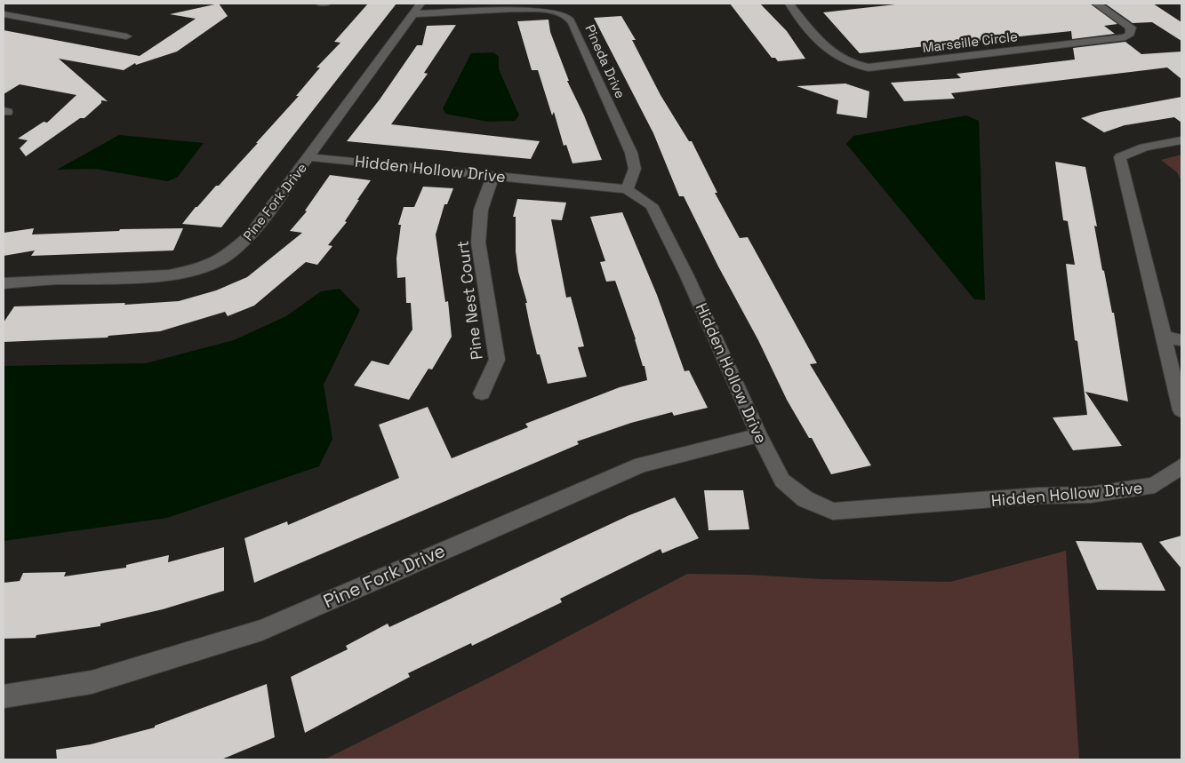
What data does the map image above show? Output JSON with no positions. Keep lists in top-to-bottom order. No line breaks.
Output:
{"streets":{"street":["Marseille Circle","Pineda Drive","Hidden Hollow Drive","Pine Fork Drive","Pine Nest Court"]},"crossings":[["Pineda Drive","Hidden Hollow Drive"],["Pineda Drive","Pine Fork Drive"],["Hidden Hollow Drive","Pine Fork Drive"],["Hidden Hollow Drive","Pine Nest Court"]]}
